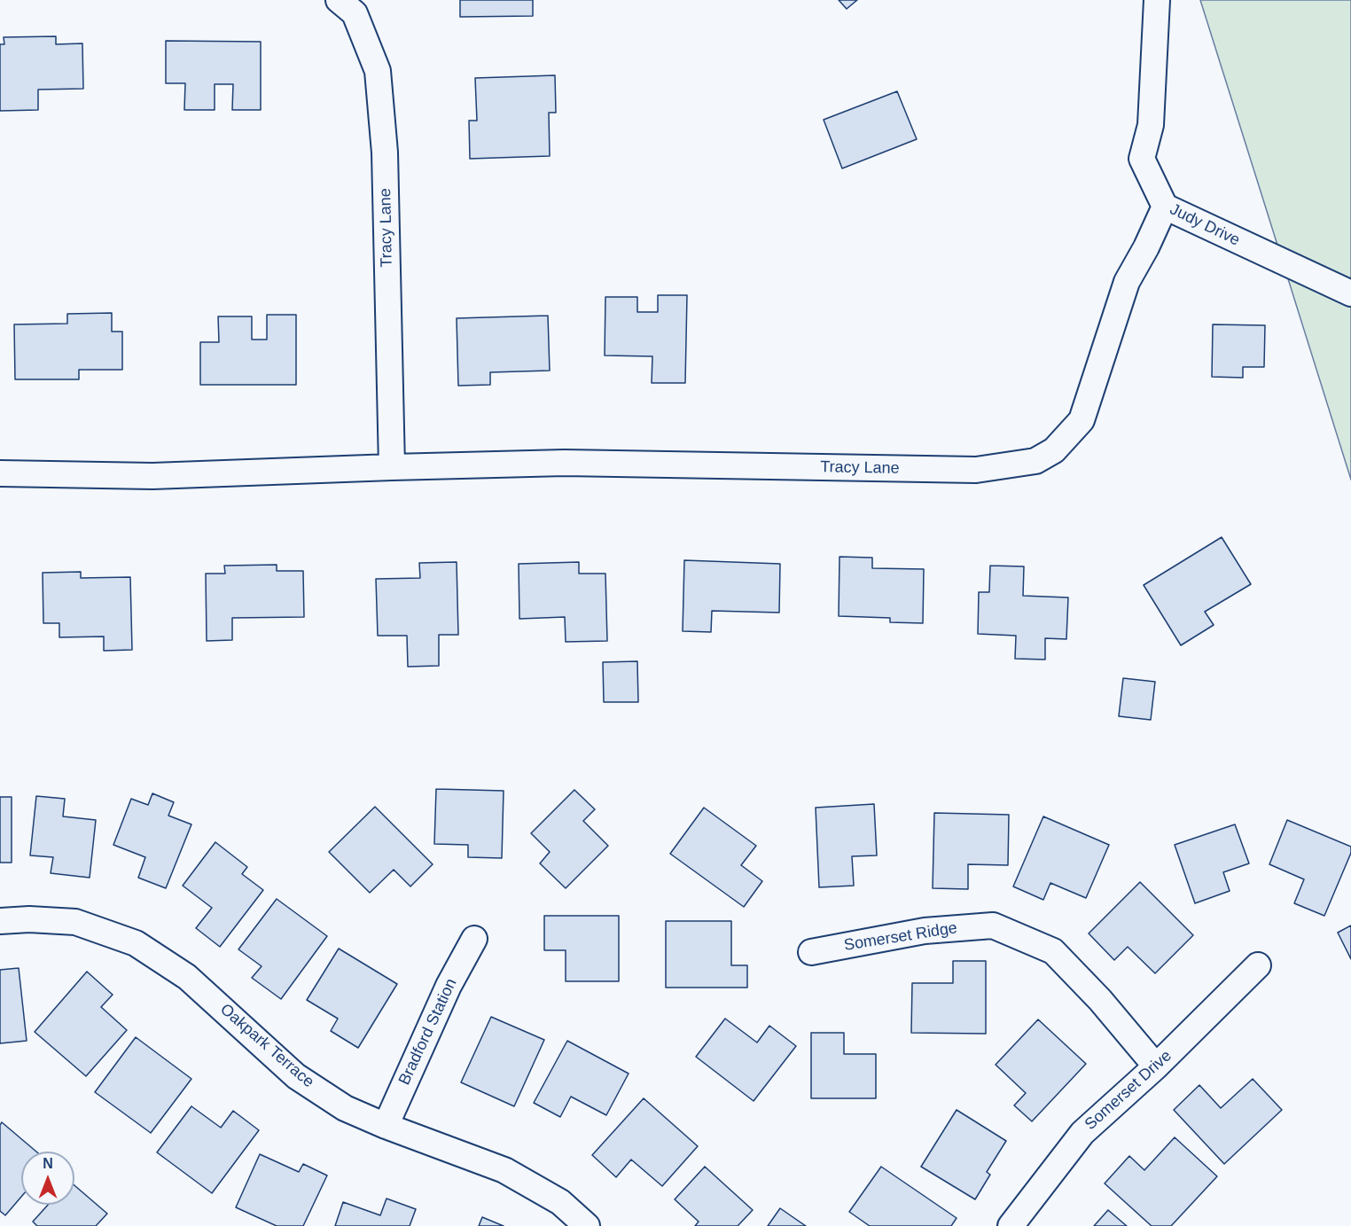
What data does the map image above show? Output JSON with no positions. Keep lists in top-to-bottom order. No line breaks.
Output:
{"streets":{"street":["Judy Drive","Tracy Lane","Somerset Ridge","Bradford Station","Oakpark Terrace","Somerset Drive"]},"crossings":[["Judy Drive","Tracy Lane"],["Somerset Ridge","Somerset Drive"],["Bradford Station","Oakpark Terrace"]],"north":"top"}
